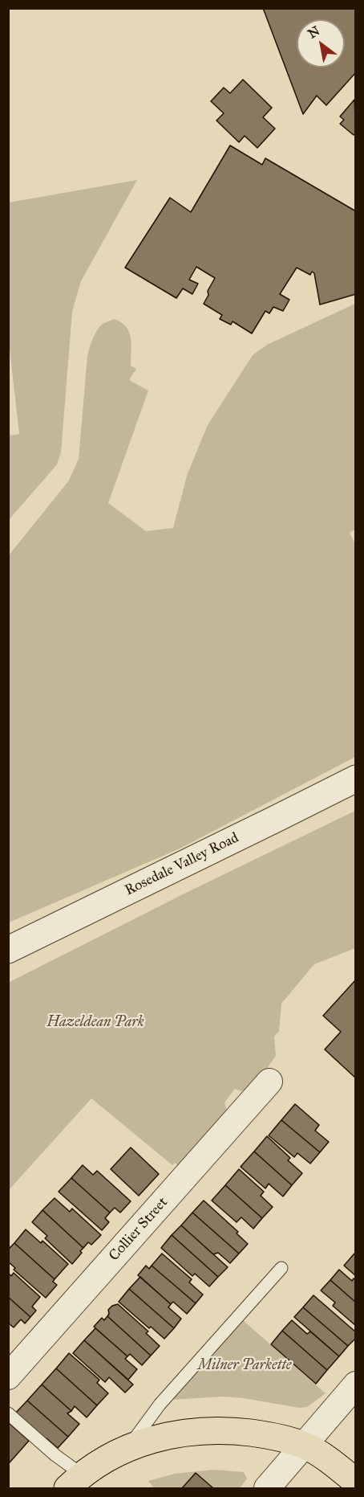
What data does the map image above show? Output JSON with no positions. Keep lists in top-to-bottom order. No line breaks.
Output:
{"streets":{"street":["Rosedale Valley Road","Collier Street"]},"parks":["Hazeldean Park","Milner Parkette"],"north":"top left"}
